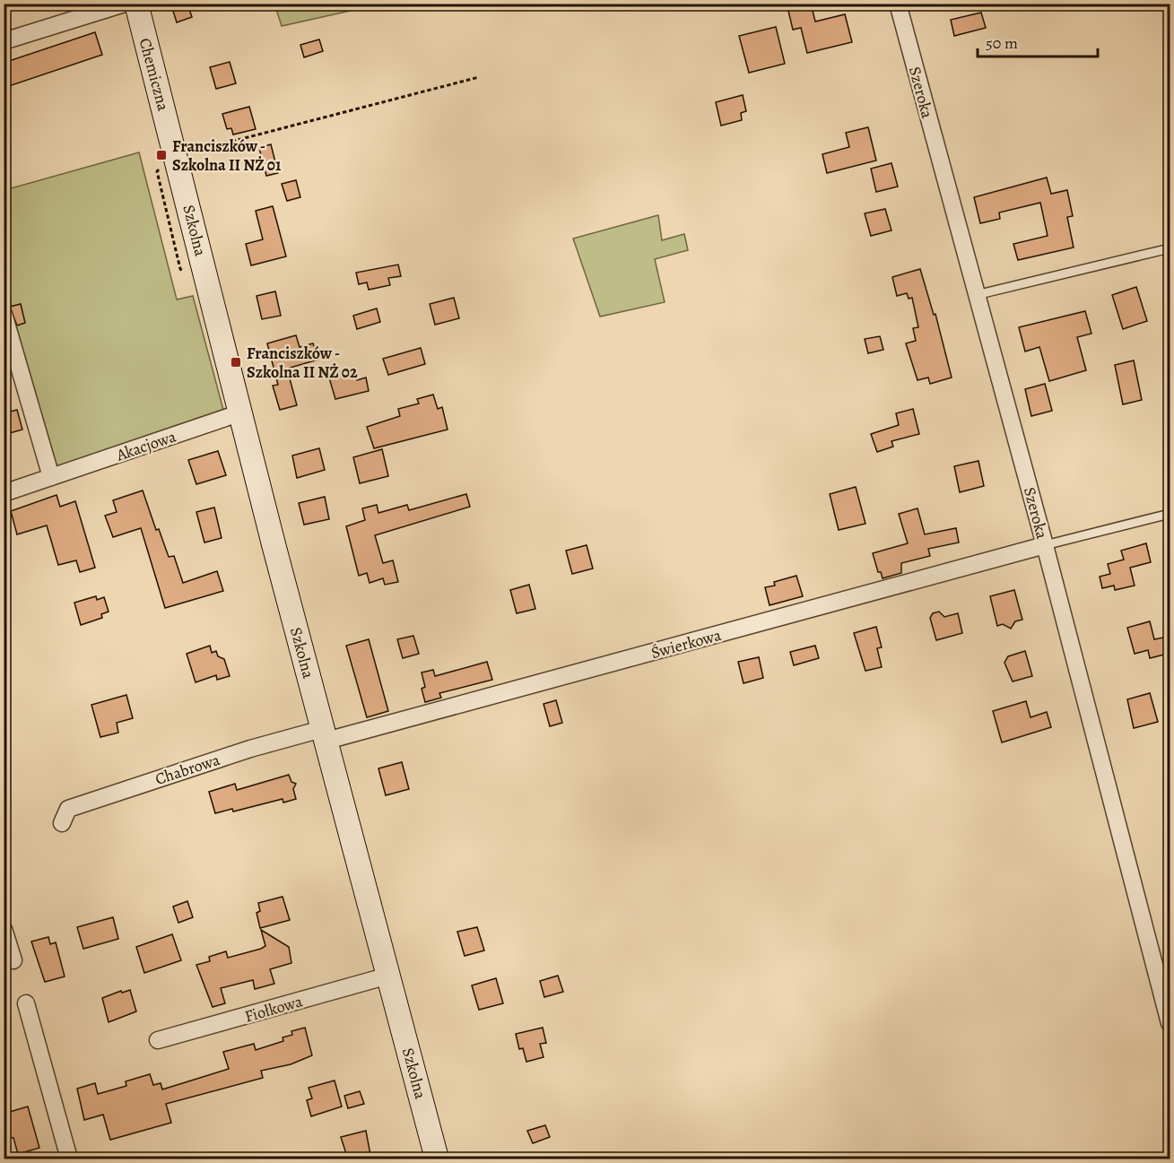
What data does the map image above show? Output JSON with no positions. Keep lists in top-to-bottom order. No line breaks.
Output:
{"streets":{"street":["Chemiczna","Szeroka","Szkolna","Akacjowa","Świerkowa","Chabrowa","Fiołkowa"]},"crossings":[["Chemiczna","Szkolna"],["Szeroka","Świerkowa"],["Szkolna","Akacjowa"],["Szkolna","Świerkowa"],["Szkolna","Chabrowa"],["Szkolna","Fiołkowa"],["Świerkowa","Chabrowa"]],"places":{"transit":["Franciszków - Szkolna II NŻ 01","Franciszków - Szkolna II NŻ 02"]},"scale_bar":"50 m"}
